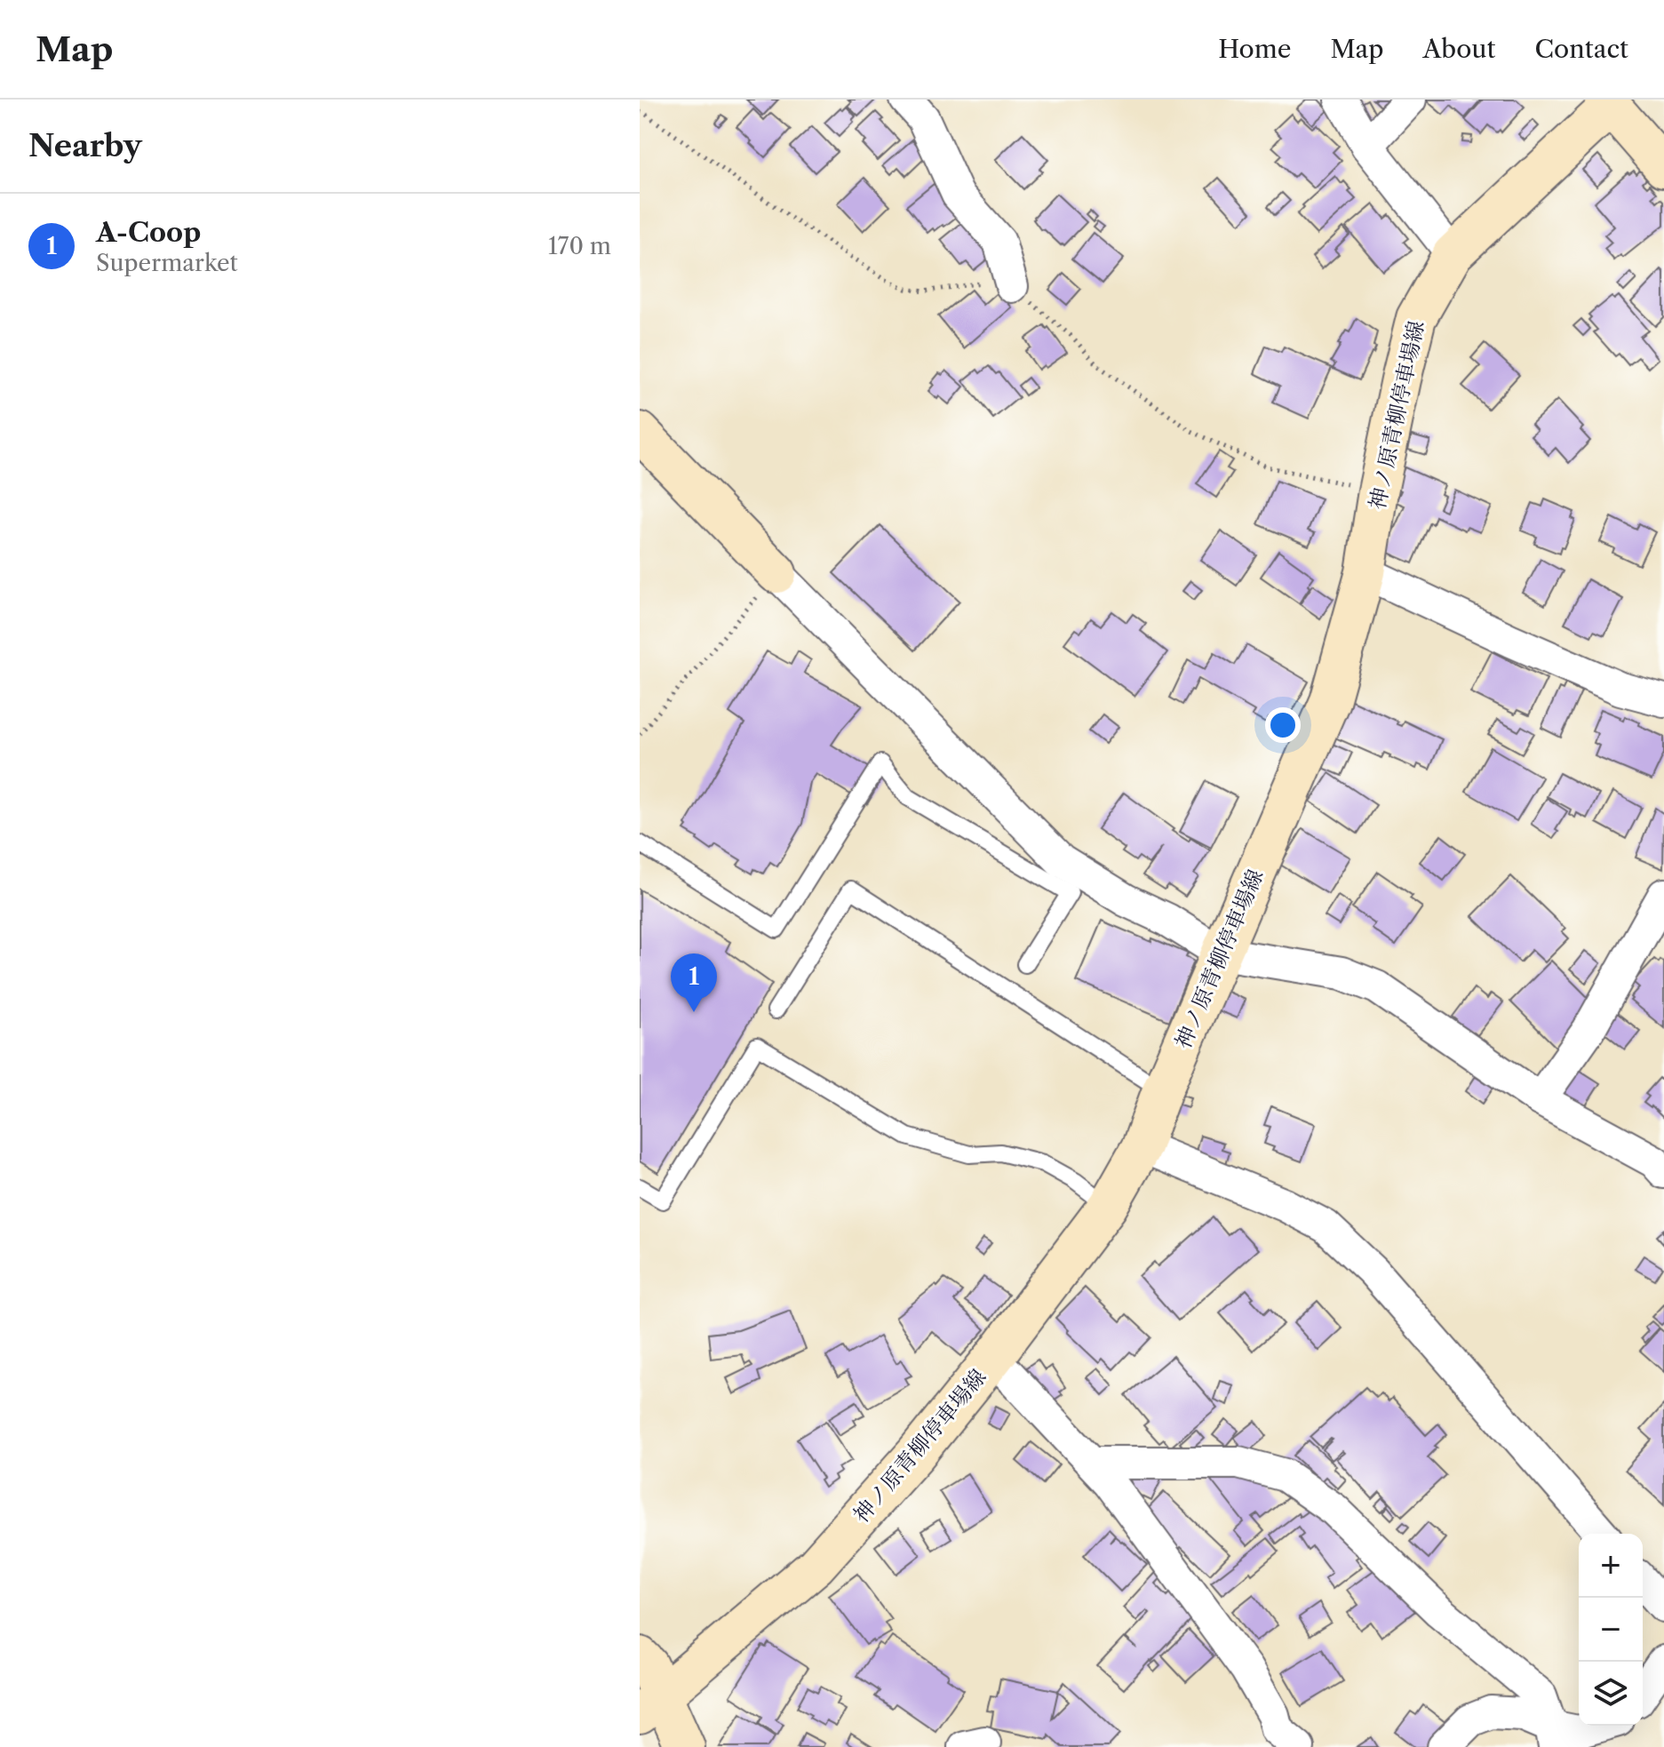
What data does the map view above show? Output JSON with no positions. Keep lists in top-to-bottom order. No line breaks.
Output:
{"streets":{"main road":["神ノ原青柳停車場線"]},"page":{"header":"Map","nav":["Home","Map","About","Contact"],"heading":"Nearby","list":[{"mark":"1","name":"A-Coop","note":"Supermarket","value":"170 m"}],"pins":"1","map_buttons":["+","−"]}}
